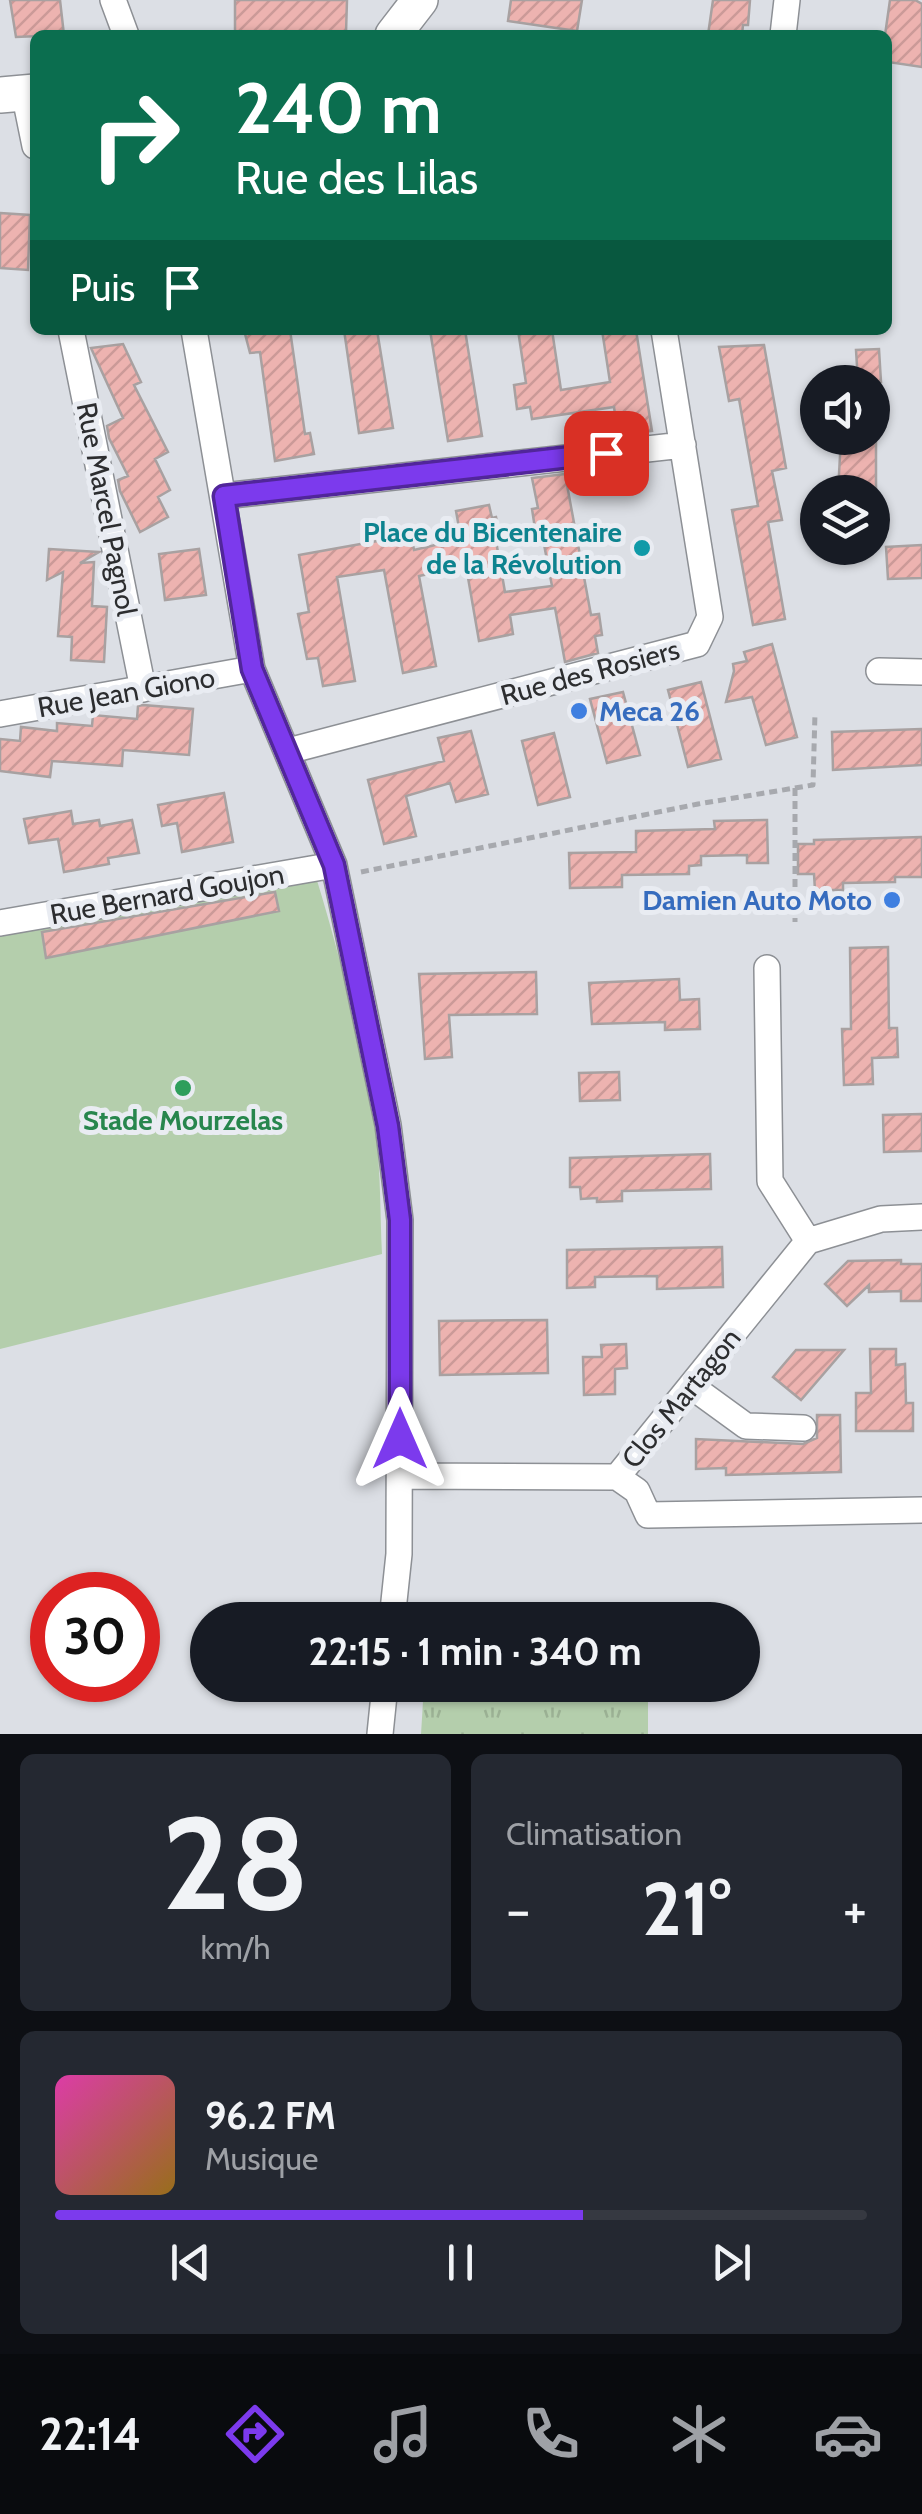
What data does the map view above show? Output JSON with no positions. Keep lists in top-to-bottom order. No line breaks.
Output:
{"streets":{"street":["Rue Marcel Pagnol","Rue des Rosiers","Rue Jean Giono","Rue Bernard Goujon","Clos Martagon"]},"crossings":[["Rue Marcel Pagnol","Rue Jean Giono"]],"places":["Place du Bicentenaire de la Révolution","Meca 26","Damien Auto Moto","Stade Mourzelas"],"page":{"turn":["240 m","Rue des Lilas"],"then":"Puis","limit":"30","trip":"22:15 · 1 min · 340 m","tile":[["28","km/h"],"Climatisation"],"heat":["−","21°","+"],"song":["96.2 FM","Musique"],"tabs":"22:14"}}
